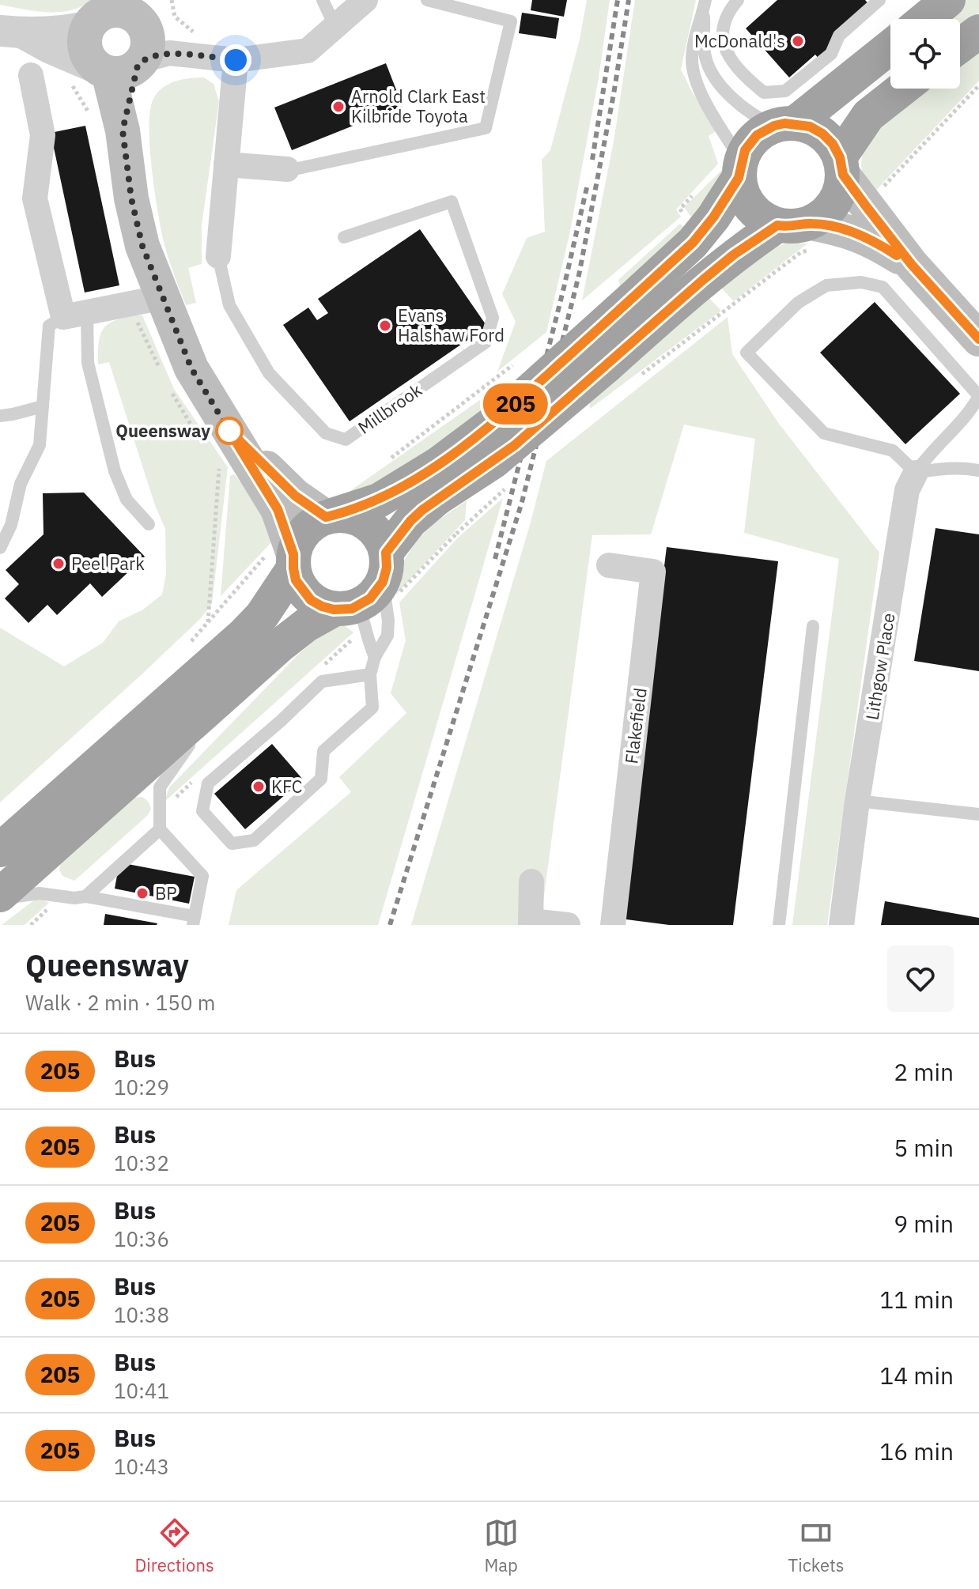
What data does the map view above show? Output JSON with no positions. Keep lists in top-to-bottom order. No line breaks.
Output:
{"streets":{"street":["Millbrook","Lithgow Place","Flakefield"]},"places":["McDonald's","Arnold Clark East Kilbride Toyota","Evans Halshaw Ford","Queensway","Peel Park","KFC","BP"],"lines":["bus line 205"],"page":{"on_map":"205","heading":["Queensway","Walk · 2 min · 150 m"],"list":[{"mark":"205","name":"Bus","note":"10:29","value":"2 min"},{"mark":"205","name":"Bus","note":"10:32","value":"5 min"},{"mark":"205","name":"Bus","note":"10:36","value":"9 min"},{"mark":"205","name":"Bus","note":"10:38","value":"11 min"},{"mark":"205","name":"Bus","note":"10:41","value":"14 min"},{"mark":"205","name":"Bus","note":"10:43","value":"16 min"}],"tabs":["Directions","Map","Tickets"]}}
